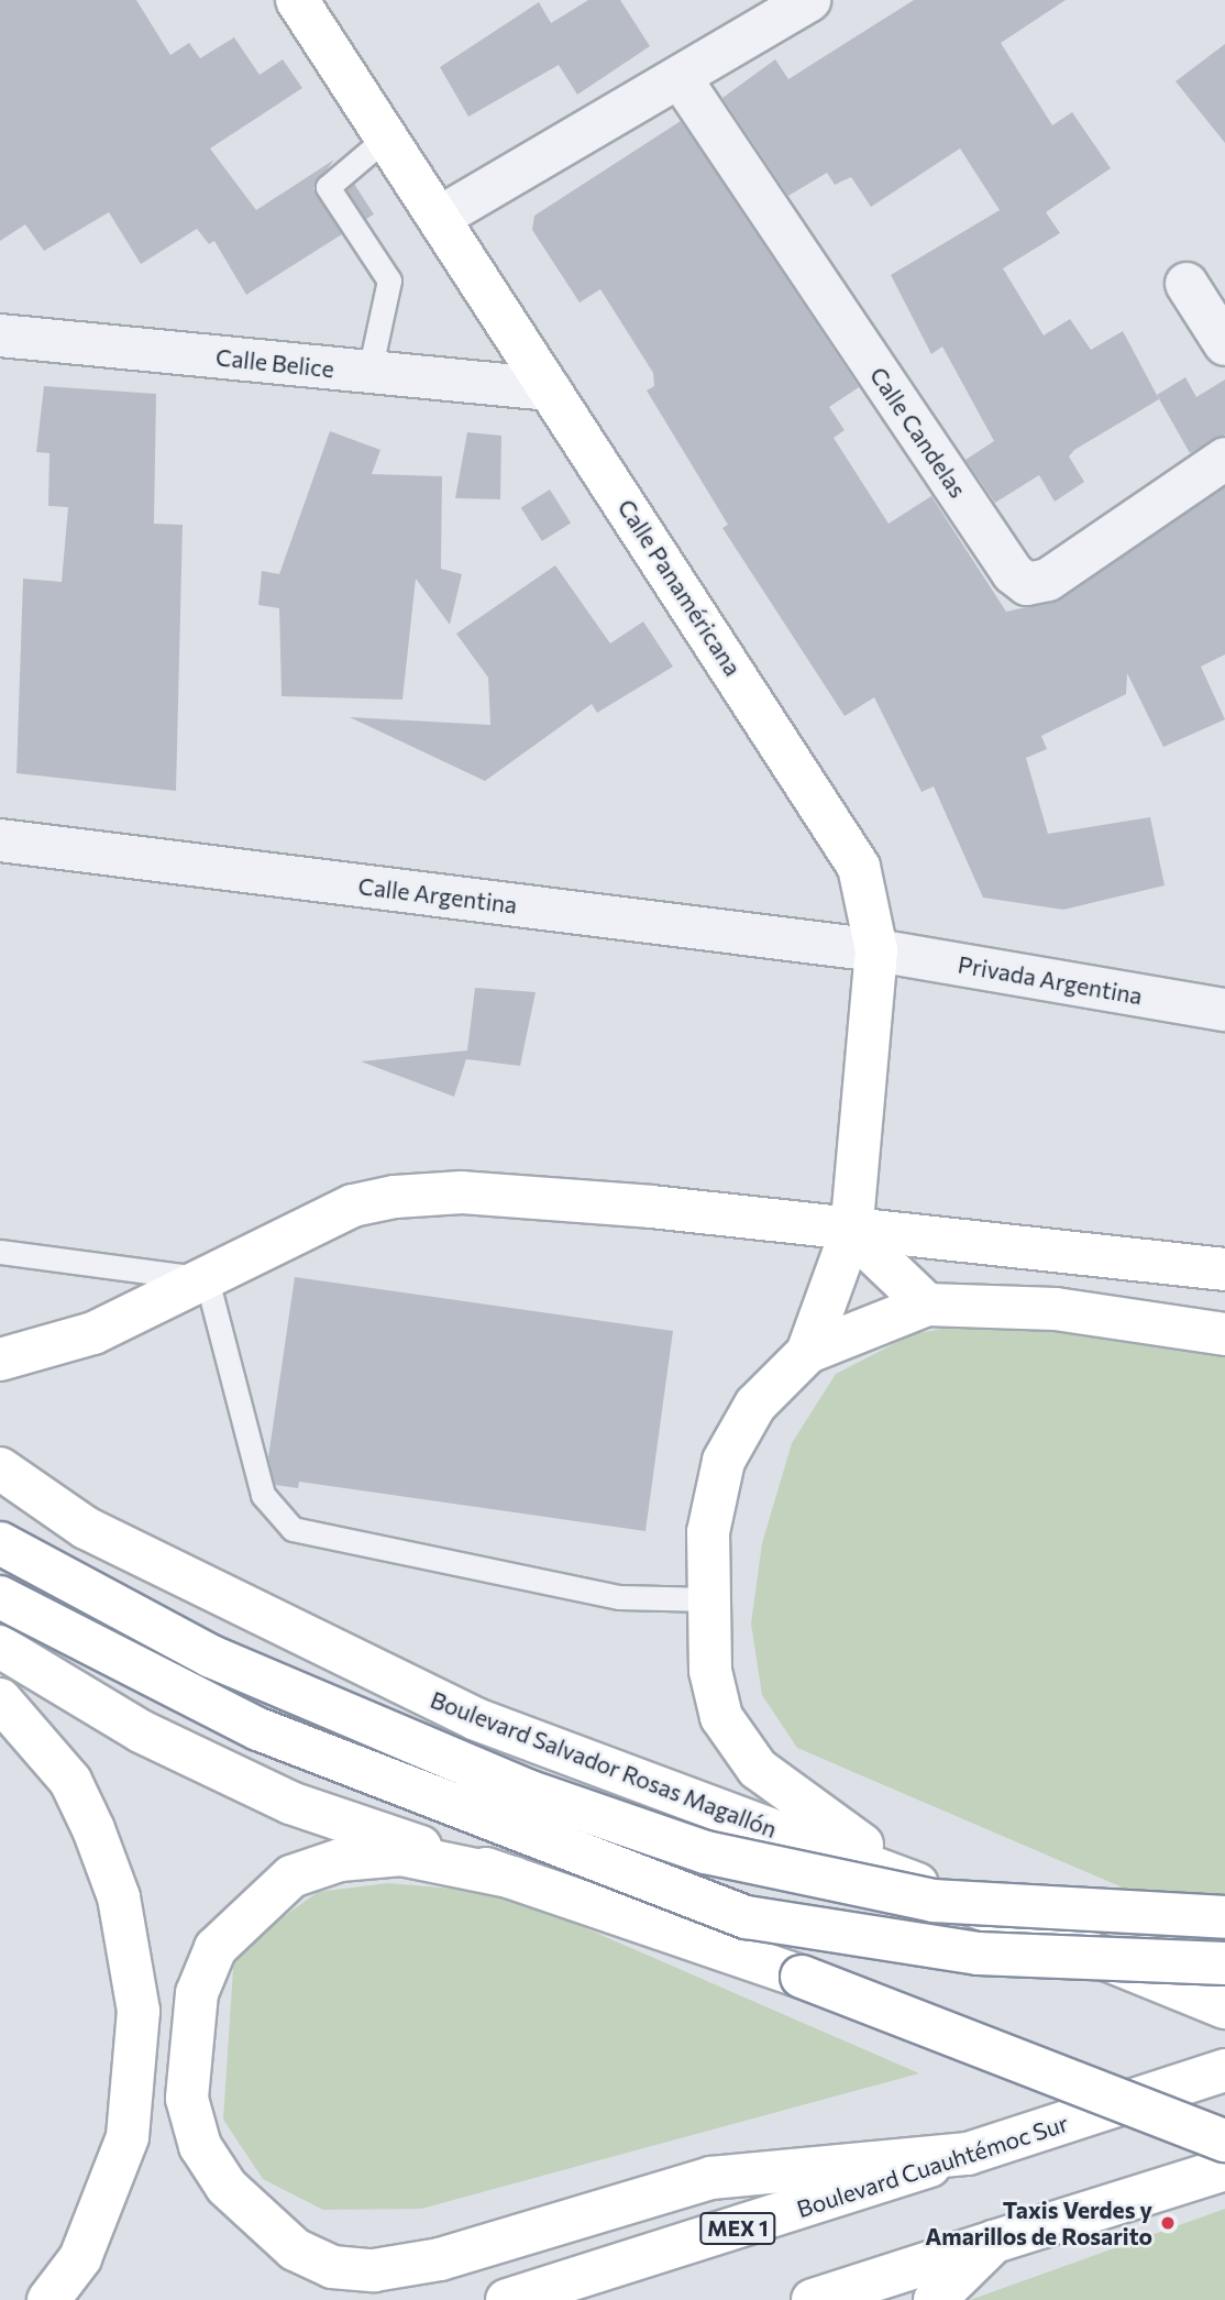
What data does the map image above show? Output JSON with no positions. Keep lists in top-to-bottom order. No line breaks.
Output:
{"streets":{"main road":["Calle Panaméricana","Boulevard Salvador Rosas Magallón","Boulevard Cuauhtémoc Sur","MEX 1"],"street":["Calle Belice","Calle Candelas","Calle Argentina","Privada Argentina"]},"crossings":[["Calle Belice","Calle Panaméricana"],["Calle Panaméricana","Calle Argentina"],["Calle Panaméricana","Privada Argentina"],["Calle Argentina","Privada Argentina"]],"places":["Taxis Verdes y Amarillos de Rosarito"]}
